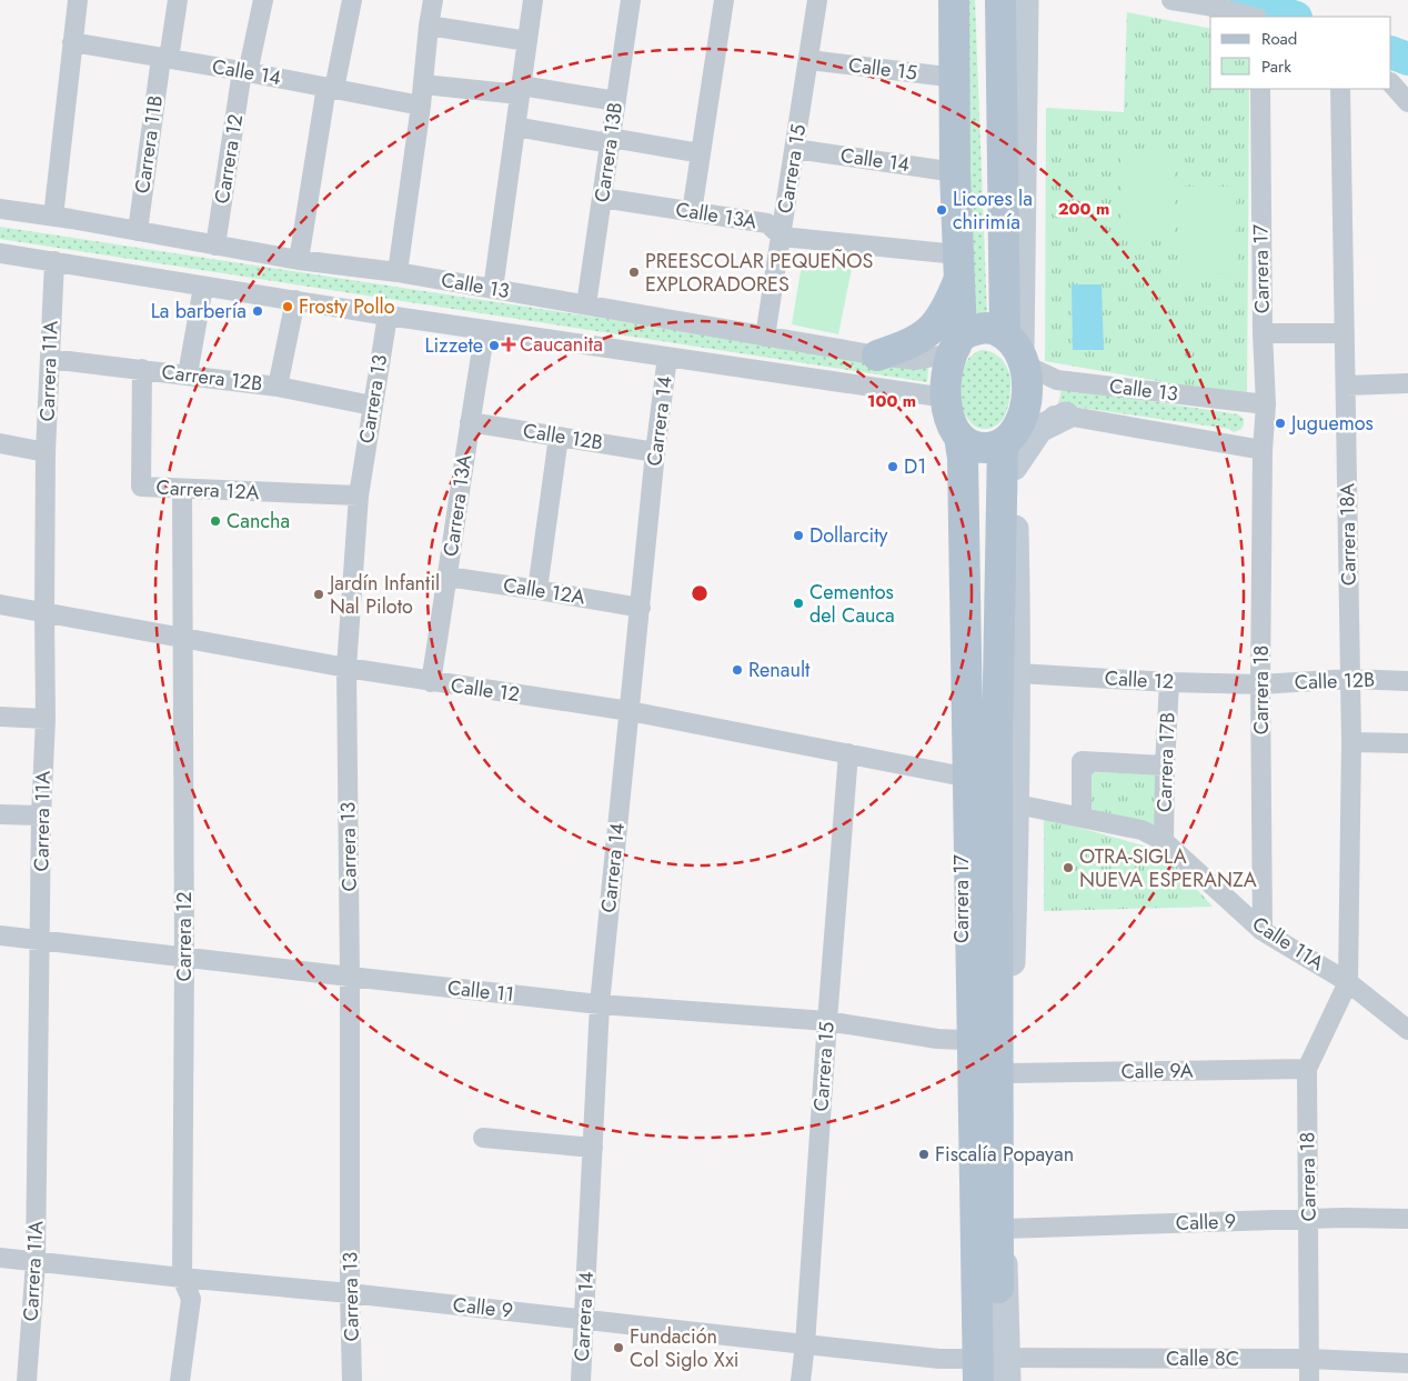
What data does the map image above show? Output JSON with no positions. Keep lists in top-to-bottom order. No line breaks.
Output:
{"streets":{"main road":["Carrera 17"],"street":["Calle 15","Calle 14","Carrera 11B","Carrera 13B","Carrera 12","Carrera 15","Calle 13A","Calle 13","Carrera 11A","Carrera 12B","Carrera 13","Carrera 14","Calle 12B","Carrera 12A","Carrera 13A","Carrera 18A","Calle 12A","Calle 12","Carrera 18","Carrera 17B","Calle 11A","Calle 11","Calle 9A","Calle 9","Calle 8C"]},"crossings":[["Calle 15","Carrera 15"],["Calle 14","Carrera 11B"],["Calle 14","Carrera 12"],["Calle 14","Carrera 15"],["Carrera 11B","Calle 13"],["Carrera 13B","Calle 13A"],["Carrera 13B","Calle 13"],["Carrera 12","Calle 13"],["Carrera 12","Carrera 12A"],["Carrera 12","Calle 12"],["Carrera 12","Calle 11"],["Carrera 12","Calle 9"],["Carrera 15","Calle 13A"],["Carrera 15","Calle 13"],["Carrera 15","Calle 12"],["Carrera 15","Calle 11"],["Carrera 15","Calle 9"],["Carrera 17","Calle 13"],["Carrera 17","Calle 12"],["Carrera 17","Carrera 18"],["Carrera 17","Calle 11"],["Carrera 17","Calle 9"],["Carrera 17","Calle 8C"],["Calle 13","Carrera 18"],["Carrera 11A","Carrera 12B"],["Carrera 11A","Calle 12"],["Carrera 11A","Calle 11"],["Carrera 11A","Calle 9"],["Carrera 12B","Carrera 13"],["Carrera 12B","Carrera 12A"],["Carrera 13","Carrera 12A"],["Carrera 13","Calle 12"],["Carrera 13","Calle 11"],["Carrera 13","Calle 9"],["Carrera 14","Calle 12B"],["Carrera 14","Calle 12A"],["Carrera 14","Calle 12"],["Carrera 14","Calle 11"],["Carrera 14","Calle 9"],["Calle 12B","Carrera 13A"],["Calle 12B","Carrera 18A"],["Calle 12B","Calle 12"],["Calle 12B","Carrera 18"],["Carrera 13A","Calle 12A"],["Carrera 13A","Calle 12"],["Carrera 18A","Carrera 18"],["Carrera 18A","Calle 11A"],["Calle 12","Carrera 18"],["Calle 12","Carrera 17B"],["Carrera 18","Calle 11A"],["Carrera 18","Calle 9A"],["Carrera 18","Calle 9"],["Carrera 18","Calle 8C"],["Carrera 17B","Calle 11A"]],"places":{"other":["Licores la chirimía","PREESCOLAR PEQUEÑOS EXPLORADORES","Frosty Pollo","La barbería","Lizzete","Juguemos","D1","Cancha","Dollarcity","Jardín Infantil Nal Piloto","Cementos del Cauca","Renault","OTRA-SIGLA NUEVA ESPERANZA","Fiscalía Popayan","Fundación Col Siglo Xxi"],"health":["Caucanita"]},"legend":["Road","Park"],"rings":["200 m","100 m"]}
